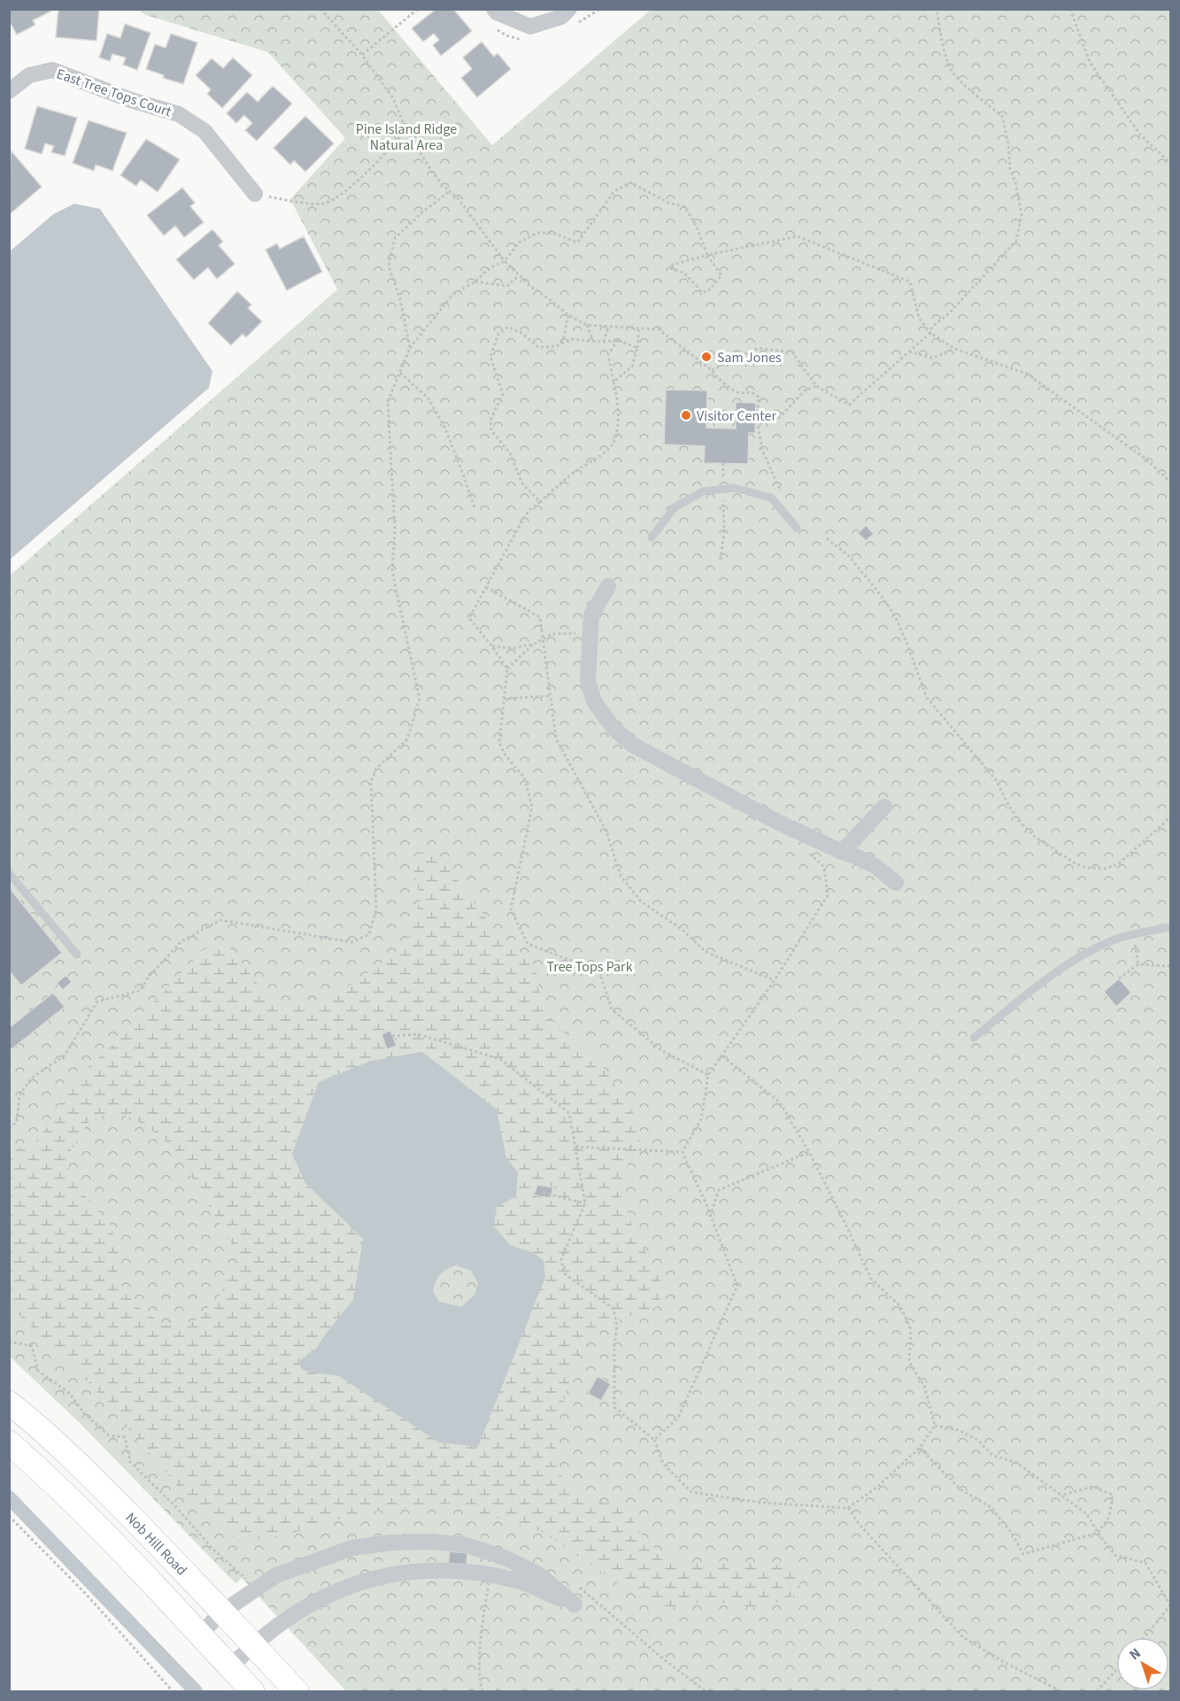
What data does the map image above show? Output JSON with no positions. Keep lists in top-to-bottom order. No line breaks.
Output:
{"streets":{"main road":["Nob Hill Road"],"street":["East Tree Tops Court"]},"parks":["Pine Island Ridge Natural Area","Tree Tops Park"],"places":["Sam Jones","Visitor Center"],"north":"top left"}
